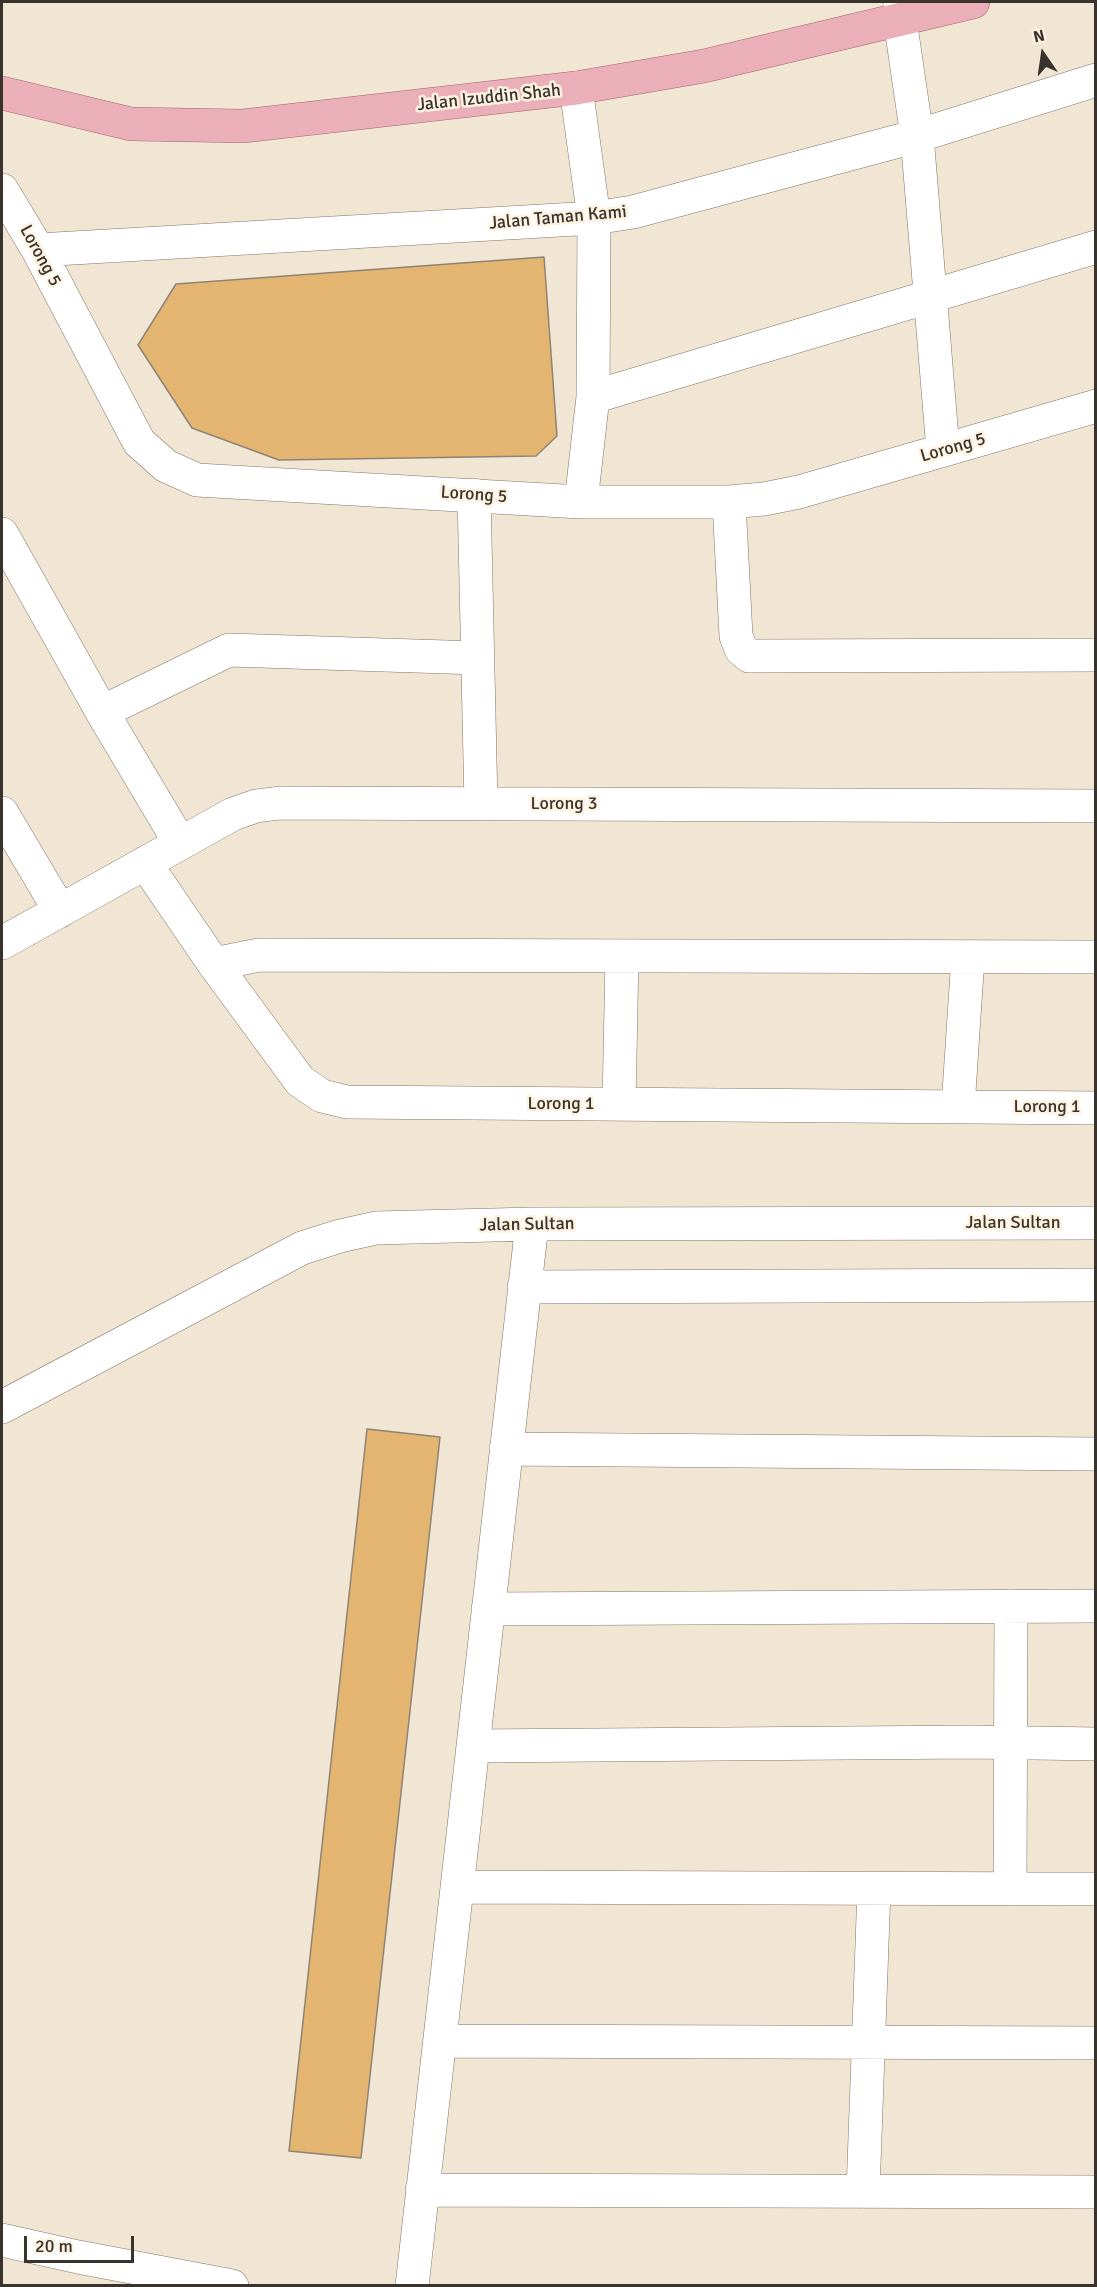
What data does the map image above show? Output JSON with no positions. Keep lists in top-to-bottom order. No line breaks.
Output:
{"streets":{"main road":["Jalan Izuddin Shah"],"street":["Jalan Taman Kami","Lorong 5","Lorong 3","Lorong 1","Jalan Sultan"]},"crossings":[["Jalan Taman Kami","Lorong 5"],["Lorong 3","Lorong 1"]],"scale_bar":"20 m","north":"top"}
